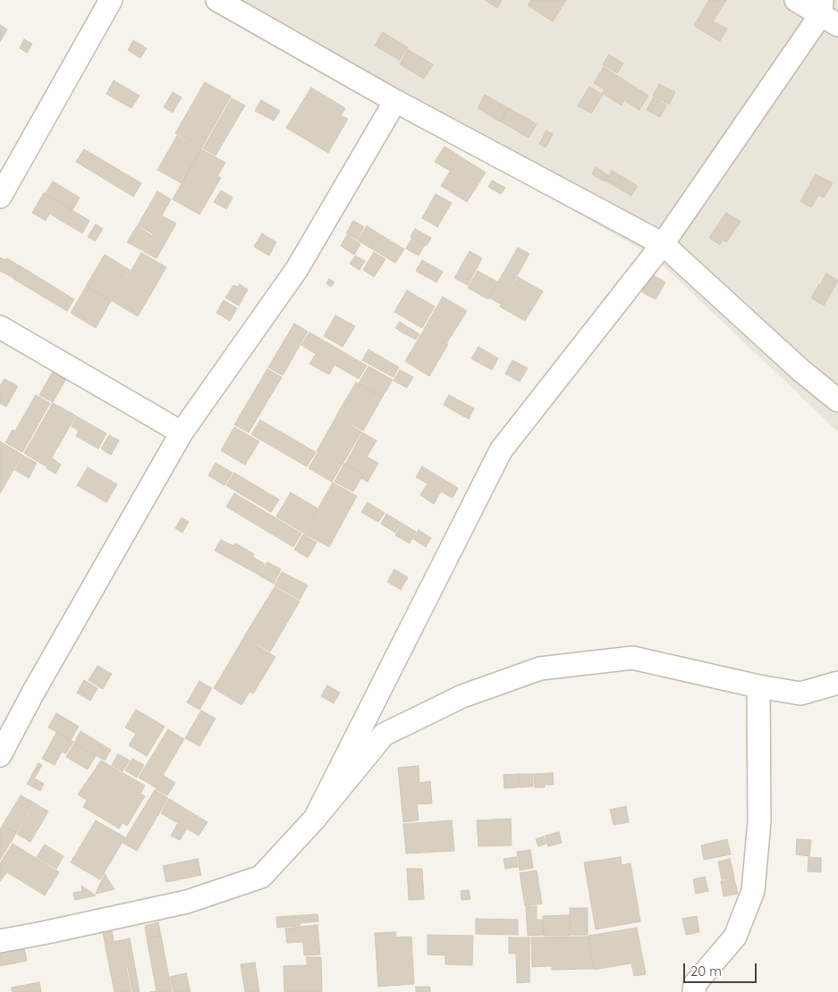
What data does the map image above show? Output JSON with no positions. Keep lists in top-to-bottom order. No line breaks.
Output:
{"scale_bar":"20 m"}
